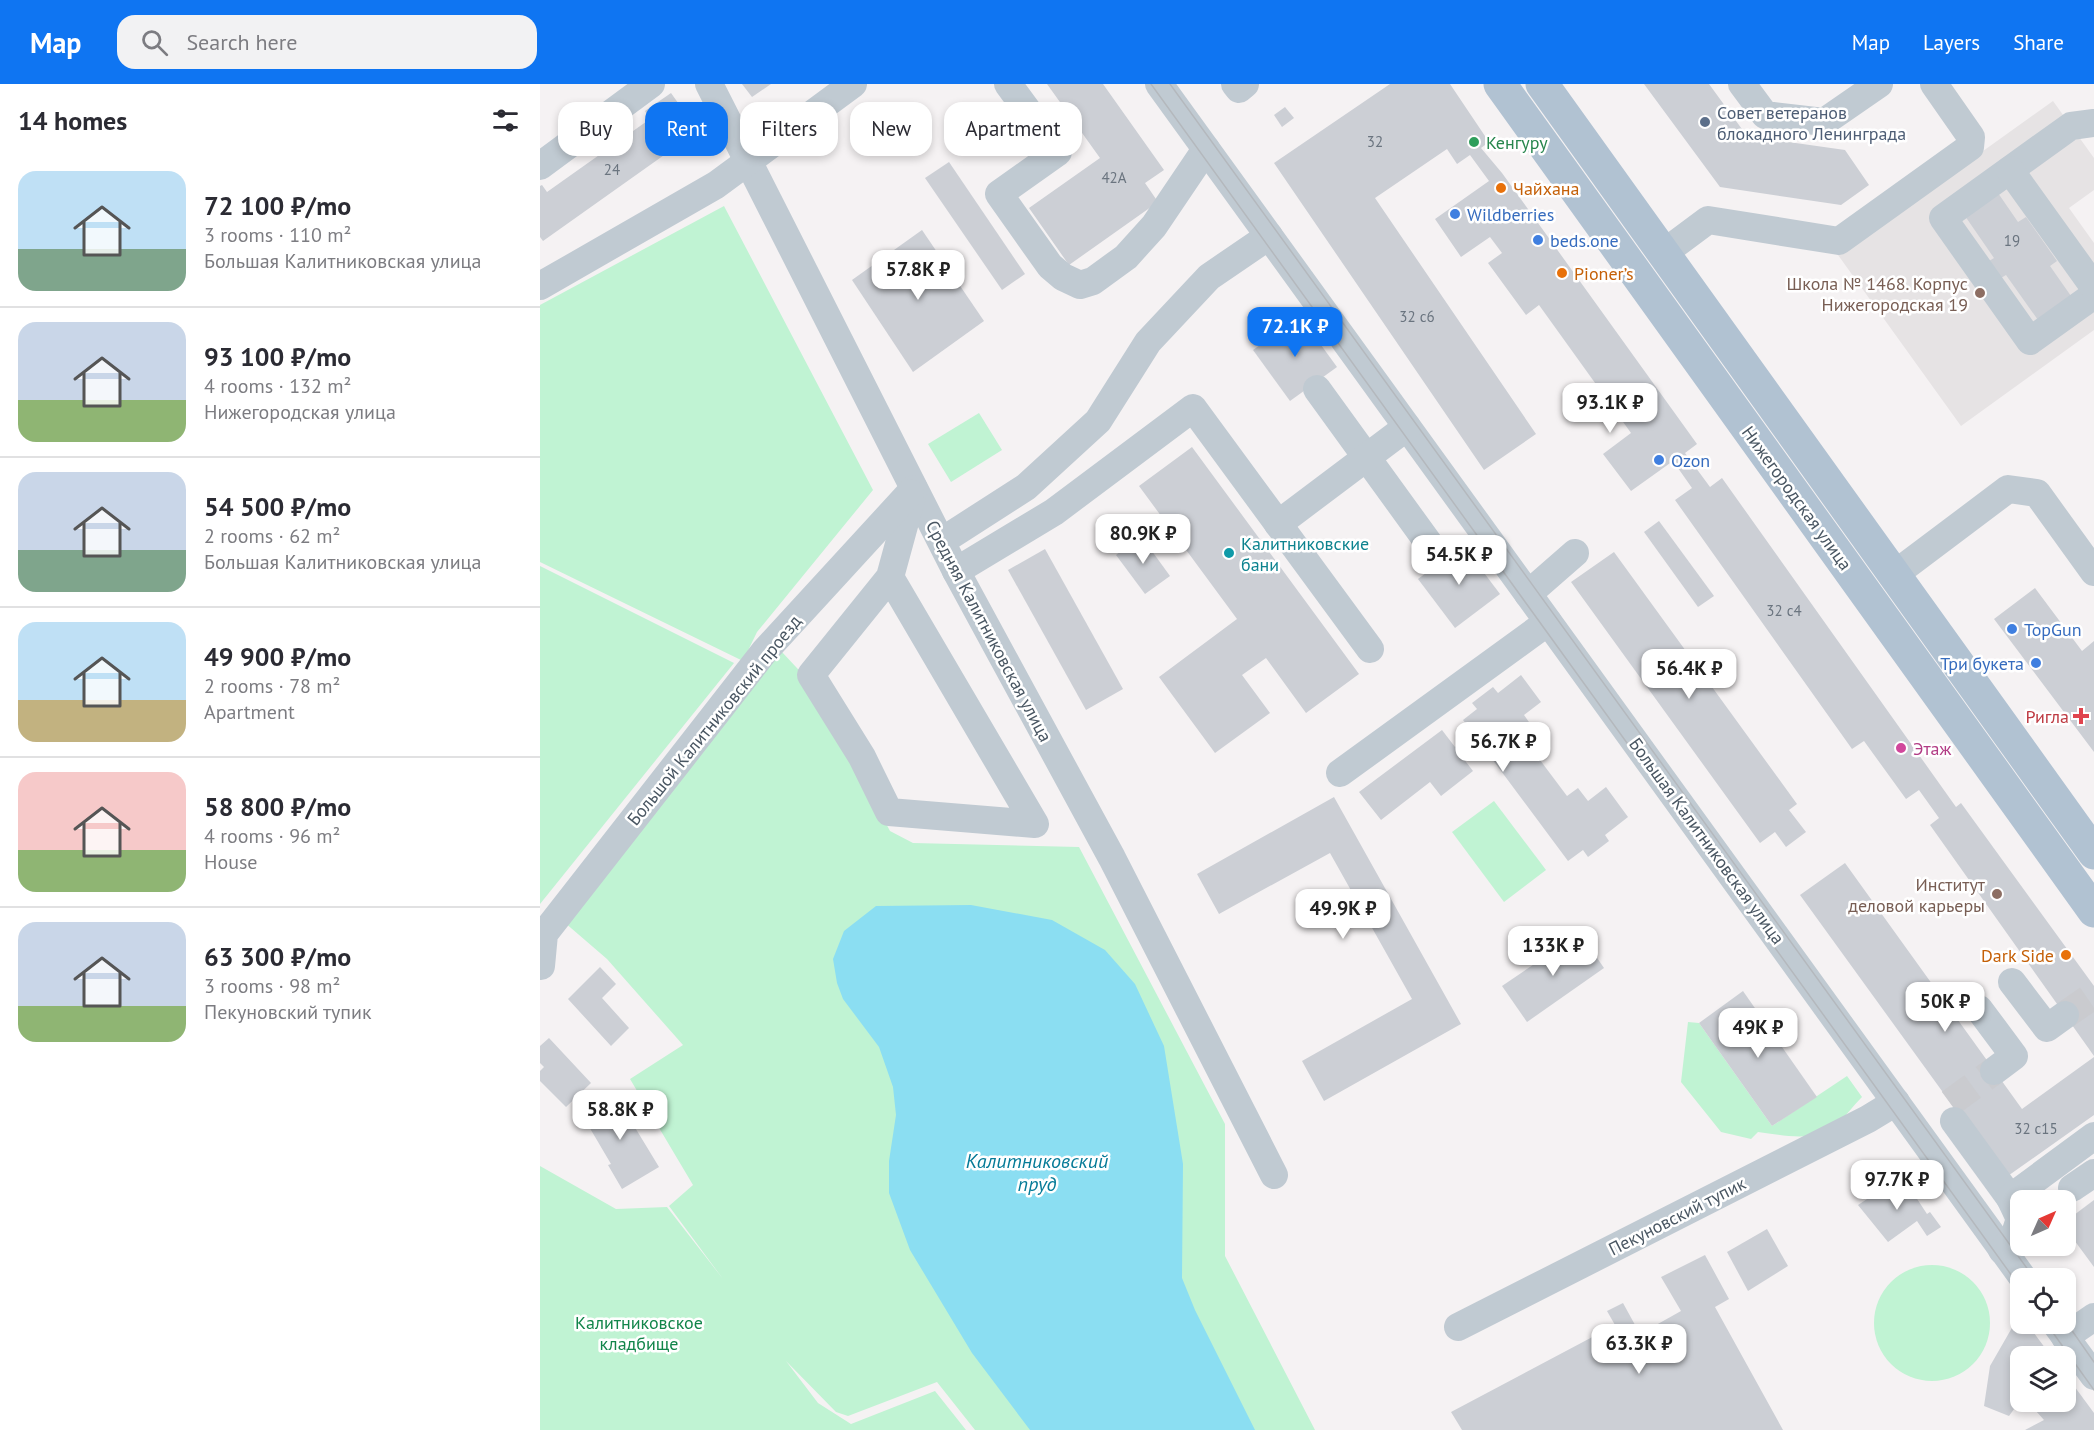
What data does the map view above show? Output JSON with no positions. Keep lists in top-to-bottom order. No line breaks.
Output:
{"streets":{"main road":["Нижегородская улица"],"street":["Средняя Калитниковская улица","Большой Калитниковский проезд","Большая Калитниковская улица","Пекуновский тупик"]},"crossings":[["Средняя Калитниковская улица","Большой Калитниковский проезд"],["Большая Калитниковская улица","Пекуновский тупик"]],"water":["Калитниковский пруд"],"parks":["Калитниковское кладбище"],"places":{"other":["Совет ветеранов блокадного Ленинграда","Кенгуру","Чайхана","Wildberries","beds.one","Pioner’s","Школа № 1468. Корпус Нижегородская 19","Ozon","Калитниковские бани","TopGun","Три букета","Этаж","Институт деловой карьеры","Dark Side"],"health":["Ригла"]},"house_numbers":["32","24","42А","19","32 с6","32 с4","32 с15"],"north":"top right","page":{"header":"Map","search":"Search here","nav":["Map","Layers","Share"],"heading":"14 homes","chip":["Buy","Rent","Filters","New","Apartment"],"list":[{"name":"72 100 ₽/mo","note":"3 rooms · 110 m² · Большая Калитниковская улица"},{"name":"93 100 ₽/mo","note":"4 rooms · 132 m² · Нижегородская улица"},{"name":"54 500 ₽/mo","note":"2 rooms · 62 m² · Большая Калитниковская улица"},{"name":"49 900 ₽/mo","note":"2 rooms · 78 m² · Apartment"},{"name":"58 800 ₽/mo","note":"4 rooms · 96 m² · House"},{"name":"63 300 ₽/mo","note":"3 rooms · 98 m² · Пекуновский тупик"}],"price":["57.8K ₽","72.1K ₽","93.1K ₽","80.9K ₽","54.5K ₽","56.4K ₽","56.7K ₽","49.9K ₽","133K ₽","50K ₽","49K ₽","58.8K ₽","97.7K ₽","63.3K ₽"]}}
